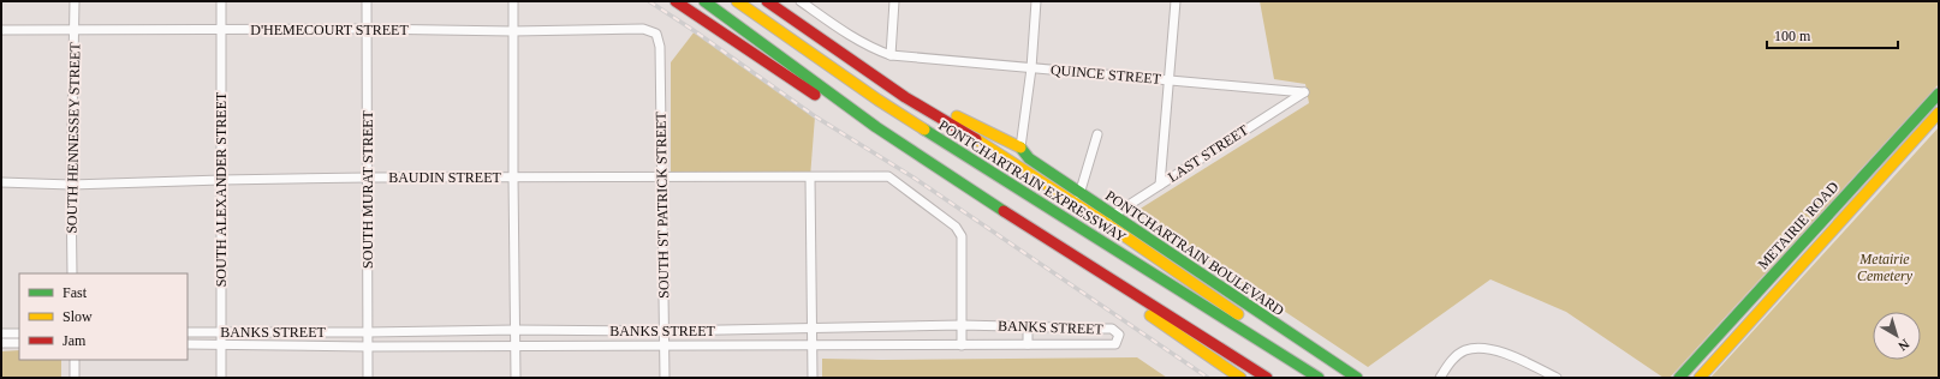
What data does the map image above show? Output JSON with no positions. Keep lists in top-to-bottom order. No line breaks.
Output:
{"streets":{"main road":["PONTCHARTRAIN EXPRESSWAY","METAIRIE ROAD","PONTCHARTRAIN BOULEVARD"],"street":["D'HEMECOURT STREET","QUINCE STREET","SOUTH HENNESSEY STREET","LAST STREET","BAUDIN STREET","SOUTH ALEXANDER STREET","SOUTH MURAT STREET","SOUTH ST PATRICK STREET","BANKS STREET"]},"crossings":[["D'HEMECOURT STREET","SOUTH HENNESSEY STREET"],["D'HEMECOURT STREET","SOUTH ALEXANDER STREET"],["D'HEMECOURT STREET","SOUTH MURAT STREET"],["D'HEMECOURT STREET","SOUTH ST PATRICK STREET"],["QUINCE STREET","LAST STREET"],["SOUTH HENNESSEY STREET","BAUDIN STREET"],["LAST STREET","PONTCHARTRAIN BOULEVARD"],["BAUDIN STREET","SOUTH ALEXANDER STREET"],["BAUDIN STREET","SOUTH MURAT STREET"],["BAUDIN STREET","SOUTH ST PATRICK STREET"],["BAUDIN STREET","BANKS STREET"],["SOUTH ALEXANDER STREET","BANKS STREET"],["SOUTH MURAT STREET","BANKS STREET"],["SOUTH ST PATRICK STREET","BANKS STREET"]],"parks":["Metairie Cemetery"],"legend":["Fast","Slow","Jam"],"scale_bar":"100 m","north":"bottom right"}
